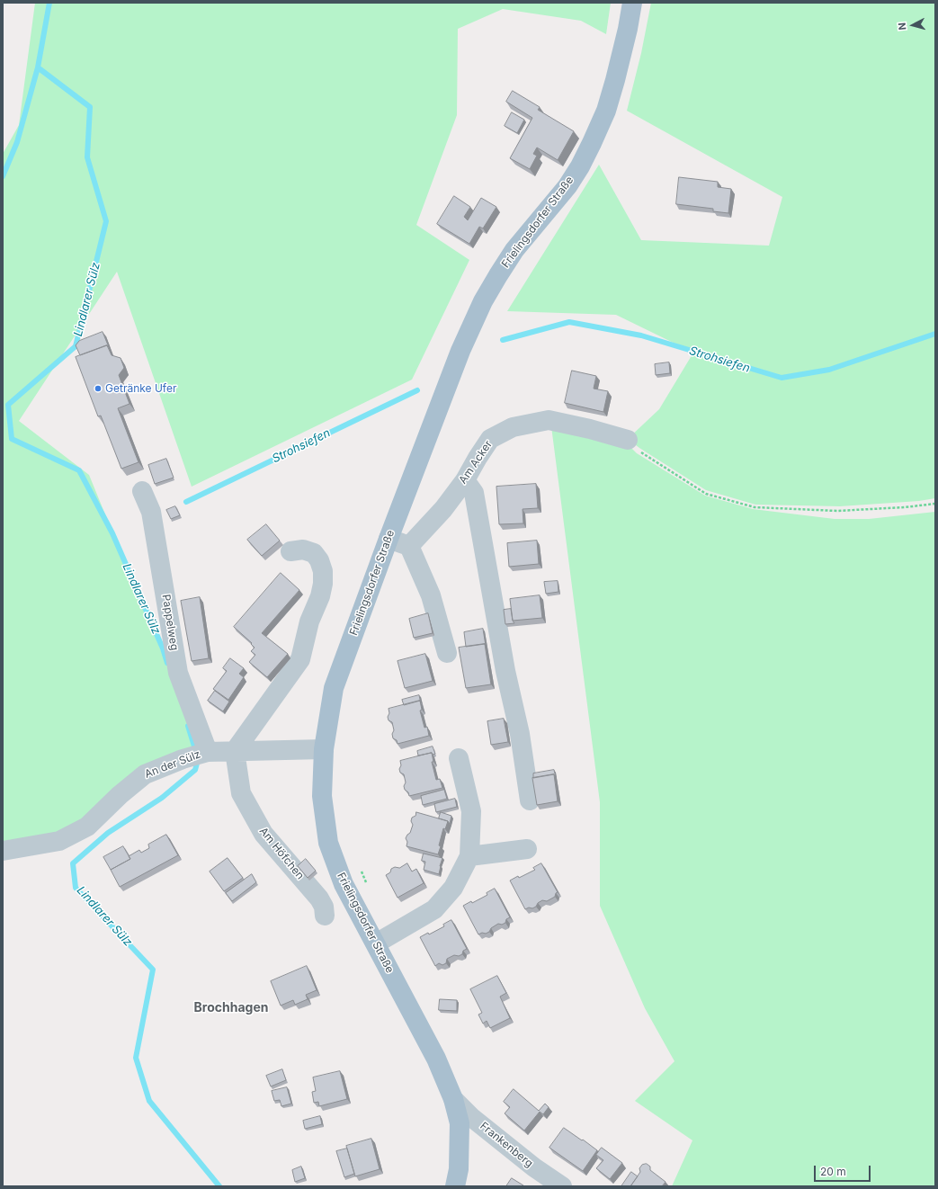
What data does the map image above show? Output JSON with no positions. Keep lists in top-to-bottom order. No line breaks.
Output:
{"streets":{"main road":["Frielingsdorfer Straße"],"street":["Am Acker","Pappelweg","An der Sülz","Am Höfchen","Frankenberg"]},"crossings":[["Frielingsdorfer Straße","An der Sülz"],["Frielingsdorfer Straße","Frankenberg"],["Pappelweg","An der Sülz"],["An der Sülz","Am Höfchen"]],"districts":["Brochhagen"],"water":["Lindlarer Sülz","Strohsiefen"],"places":["Getränke Ufer"],"scale_bar":"20 m","north":"left"}
